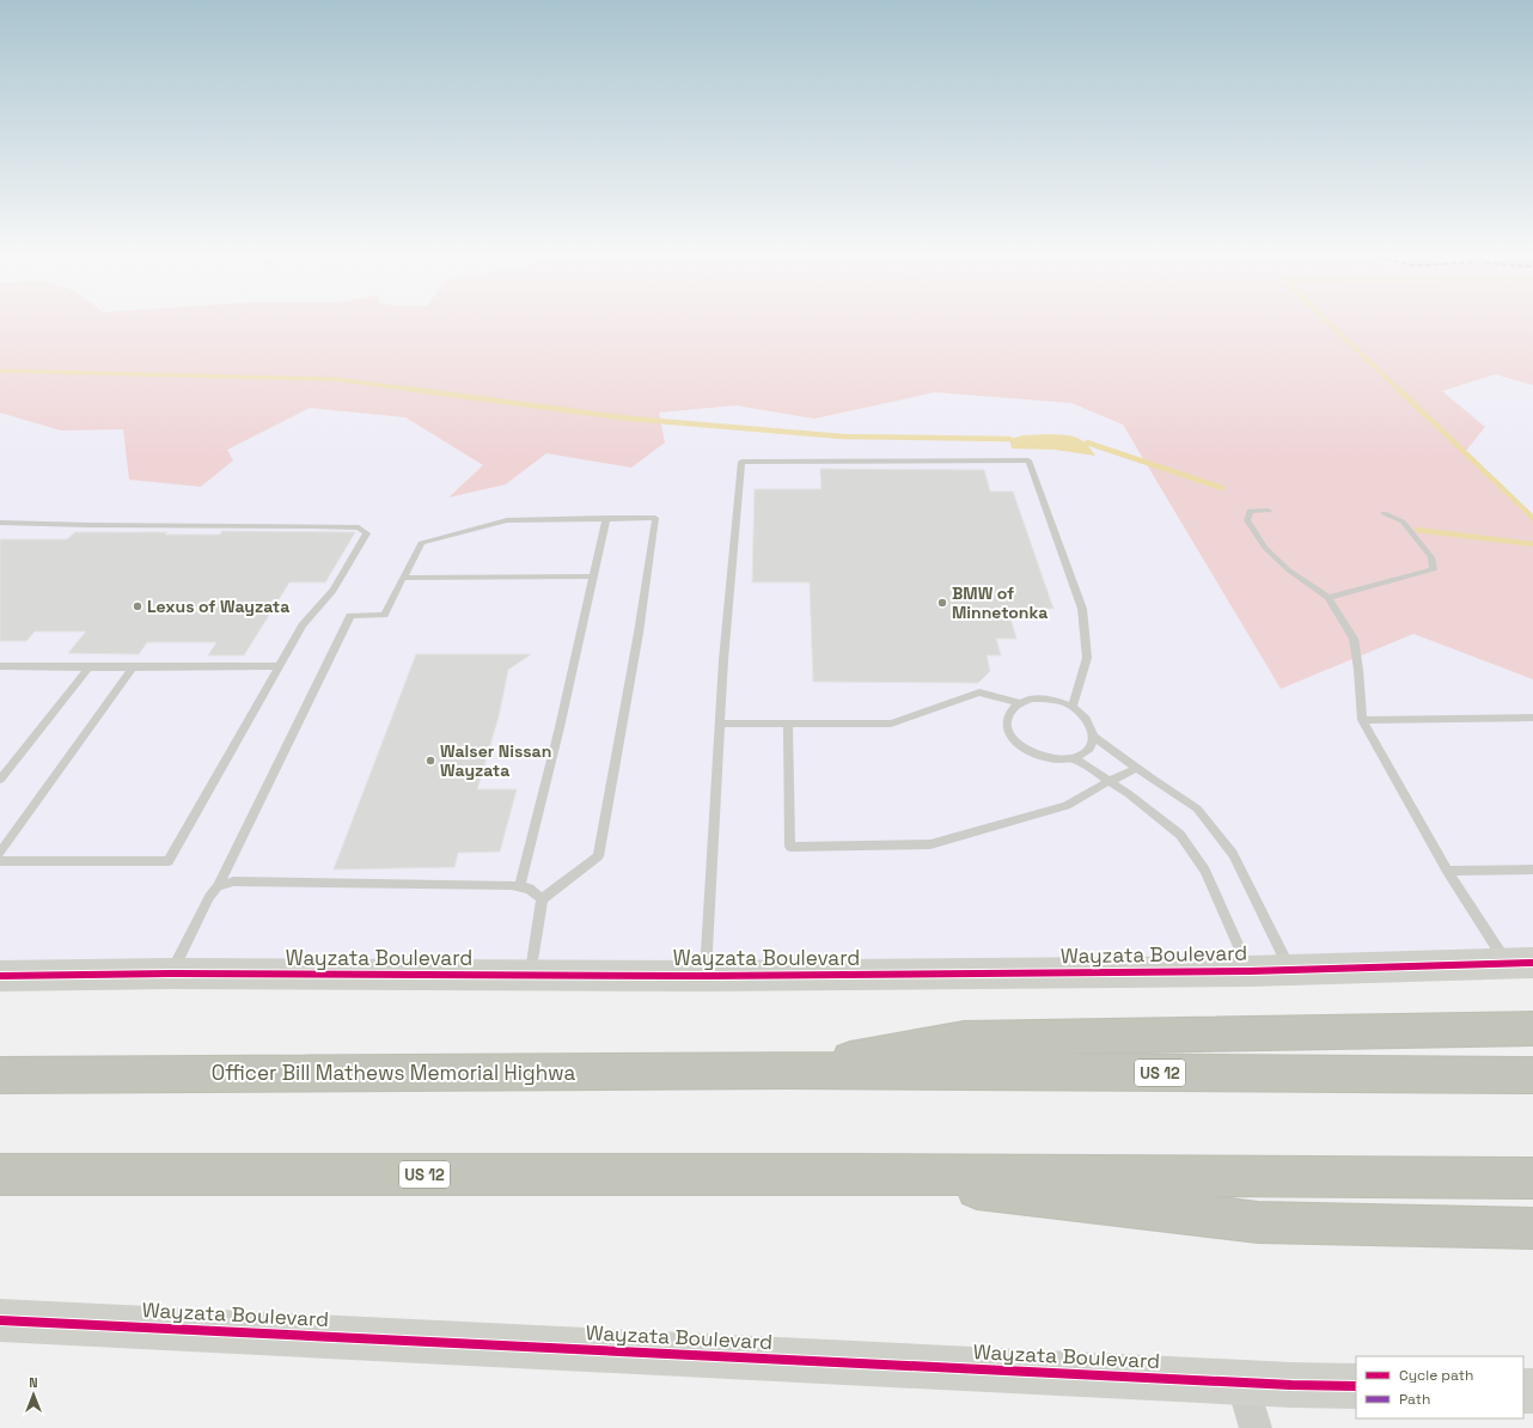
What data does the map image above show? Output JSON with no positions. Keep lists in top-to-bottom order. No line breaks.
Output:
{"streets":{"highway":["Officer Bill Mathews Memorial Highwa","US 12"],"street":["Wayzata Boulevard"]},"crossings":[["Officer Bill Mathews Memorial Highwa","US 12"]],"places":["BMW of Minnetonka","Lexus of Wayzata","Walser Nissan Wayzata"],"legend":["Cycle path","Path"],"north":"top"}
